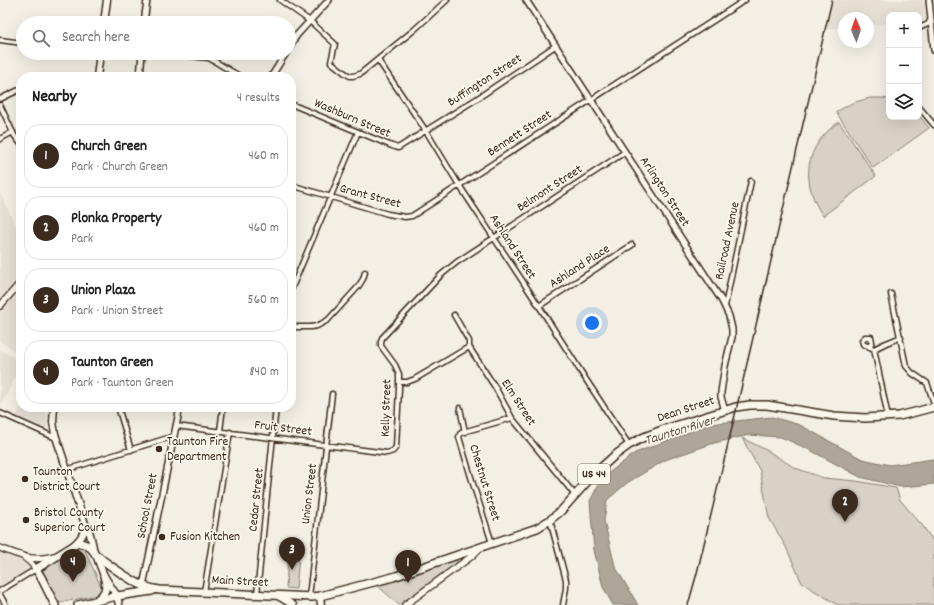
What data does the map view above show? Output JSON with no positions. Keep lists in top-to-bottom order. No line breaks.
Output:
{"streets":{"highway":["Dean Street","US 44","Main Street"],"street":["Buffington Street","Washburn Street","Bennett Street","Belmont Street","Arlington Street","Grant Street","Railroad Avenue","Ashland Street","Ashland Place","Elm Street","Kelly Street","Fruit Street","Chestnut Street","Union Street","Cedar Street","School Street"]},"crossings":[["Buffington Street","Washburn Street"],["Buffington Street","Arlington Street"],["Buffington Street","Ashland Street"],["Washburn Street","Ashland Street"],["Bennett Street","Arlington Street"],["Bennett Street","Grant Street"],["Bennett Street","Ashland Street"],["Belmont Street","Arlington Street"],["Belmont Street","Ashland Street"],["Belmont Street","Kelly Street"],["Arlington Street","Railroad Avenue"],["Arlington Street","Dean Street"],["Grant Street","Ashland Street"],["Ashland Street","Ashland Place"],["Ashland Street","Dean Street"],["Elm Street","Dean Street"],["Kelly Street","Fruit Street"],["Dean Street","US 44"],["Dean Street","Chestnut Street"],["Fruit Street","Union Street"],["Fruit Street","Cedar Street"],["Fruit Street","School Street"],["US 44","Main Street"],["Union Street","Main Street"],["Cedar Street","Main Street"],["School Street","Main Street"]],"water":["Taunton River"],"places":["Taunton Fire Department","Taunton District Court","Bristol County Superior Court","Fusion Kitchen"],"north":"top","page":{"map_buttons":["+","−"],"search":"Search here","heading":["Nearby","4 results"],"list":[{"mark":"1","name":"Church Green","note":"Park · Church Green","value":"460 m"},{"mark":"2","name":"Plonka Property","note":"Park","value":"460 m"},{"mark":"3","name":"Union Plaza","note":"Park · Union Street","value":"560 m"},{"mark":"4","name":"Taunton Green","note":"Park · Taunton Green","value":"840 m"}],"pins":["2","3","4","1"]}}
